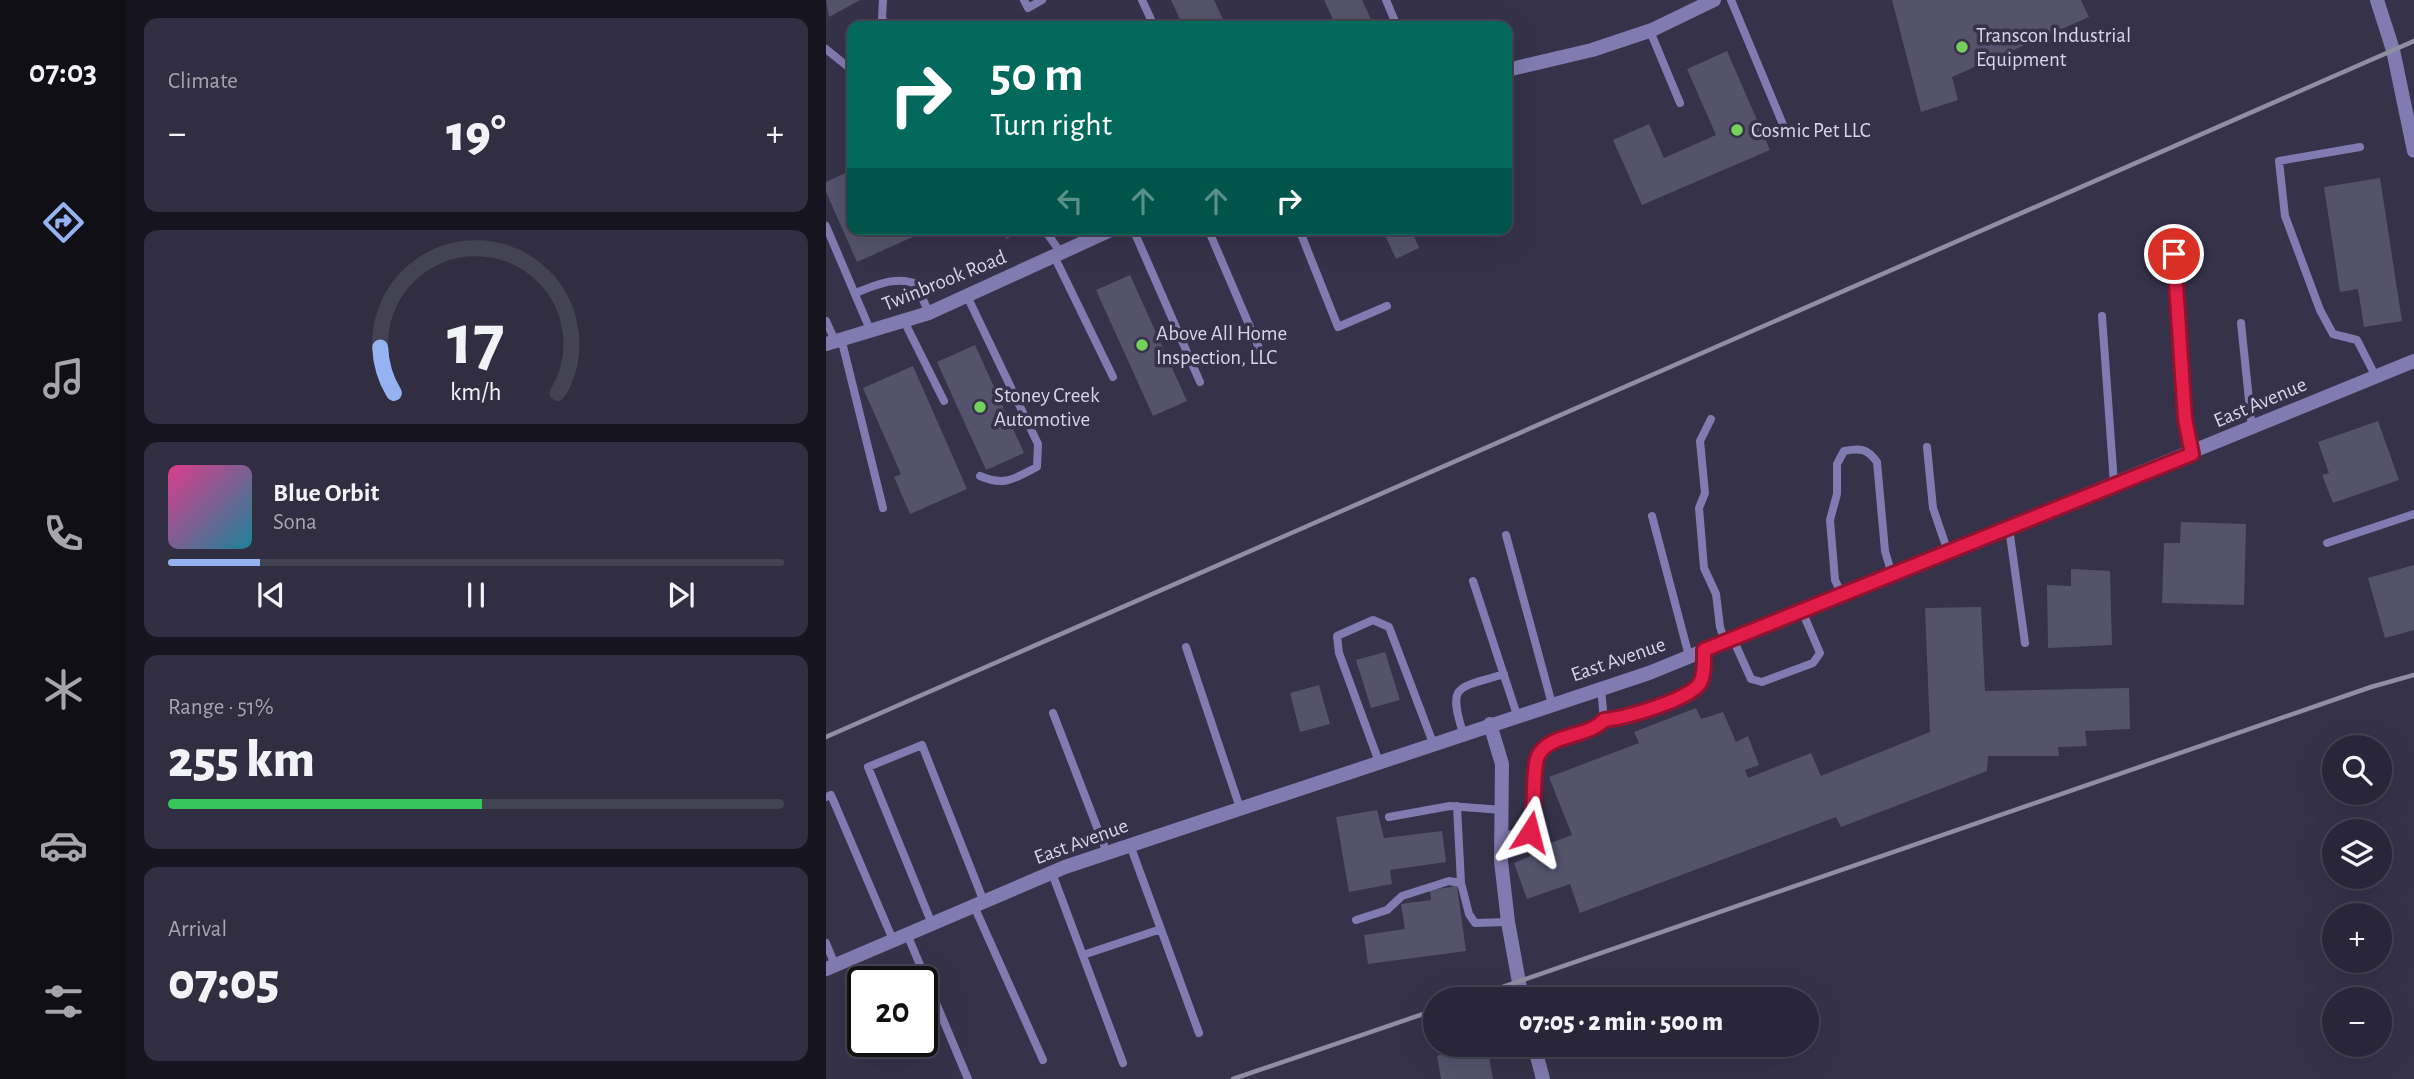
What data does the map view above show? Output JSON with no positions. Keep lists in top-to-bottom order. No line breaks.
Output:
{"streets":{"street":["Twinbrook Road","East Avenue"]},"places":["Transcon Industrial Equipment","Cosmic Pet LLC","Above All Home Inspection, LLC","Stoney Creek Automotive"],"page":{"tabs":"07:03","tile":["Climate",["Range · 51%","255 km"],["Arrival","07:05"]],"turn":["50 m","Turn right"],"heat":["−","19°","+"],"song":["Blue Orbit","Sona"],"map_buttons":["+","−"],"limit":"20","trip":"07:05 · 2 min · 500 m","gauge":["17","km/h"]}}
